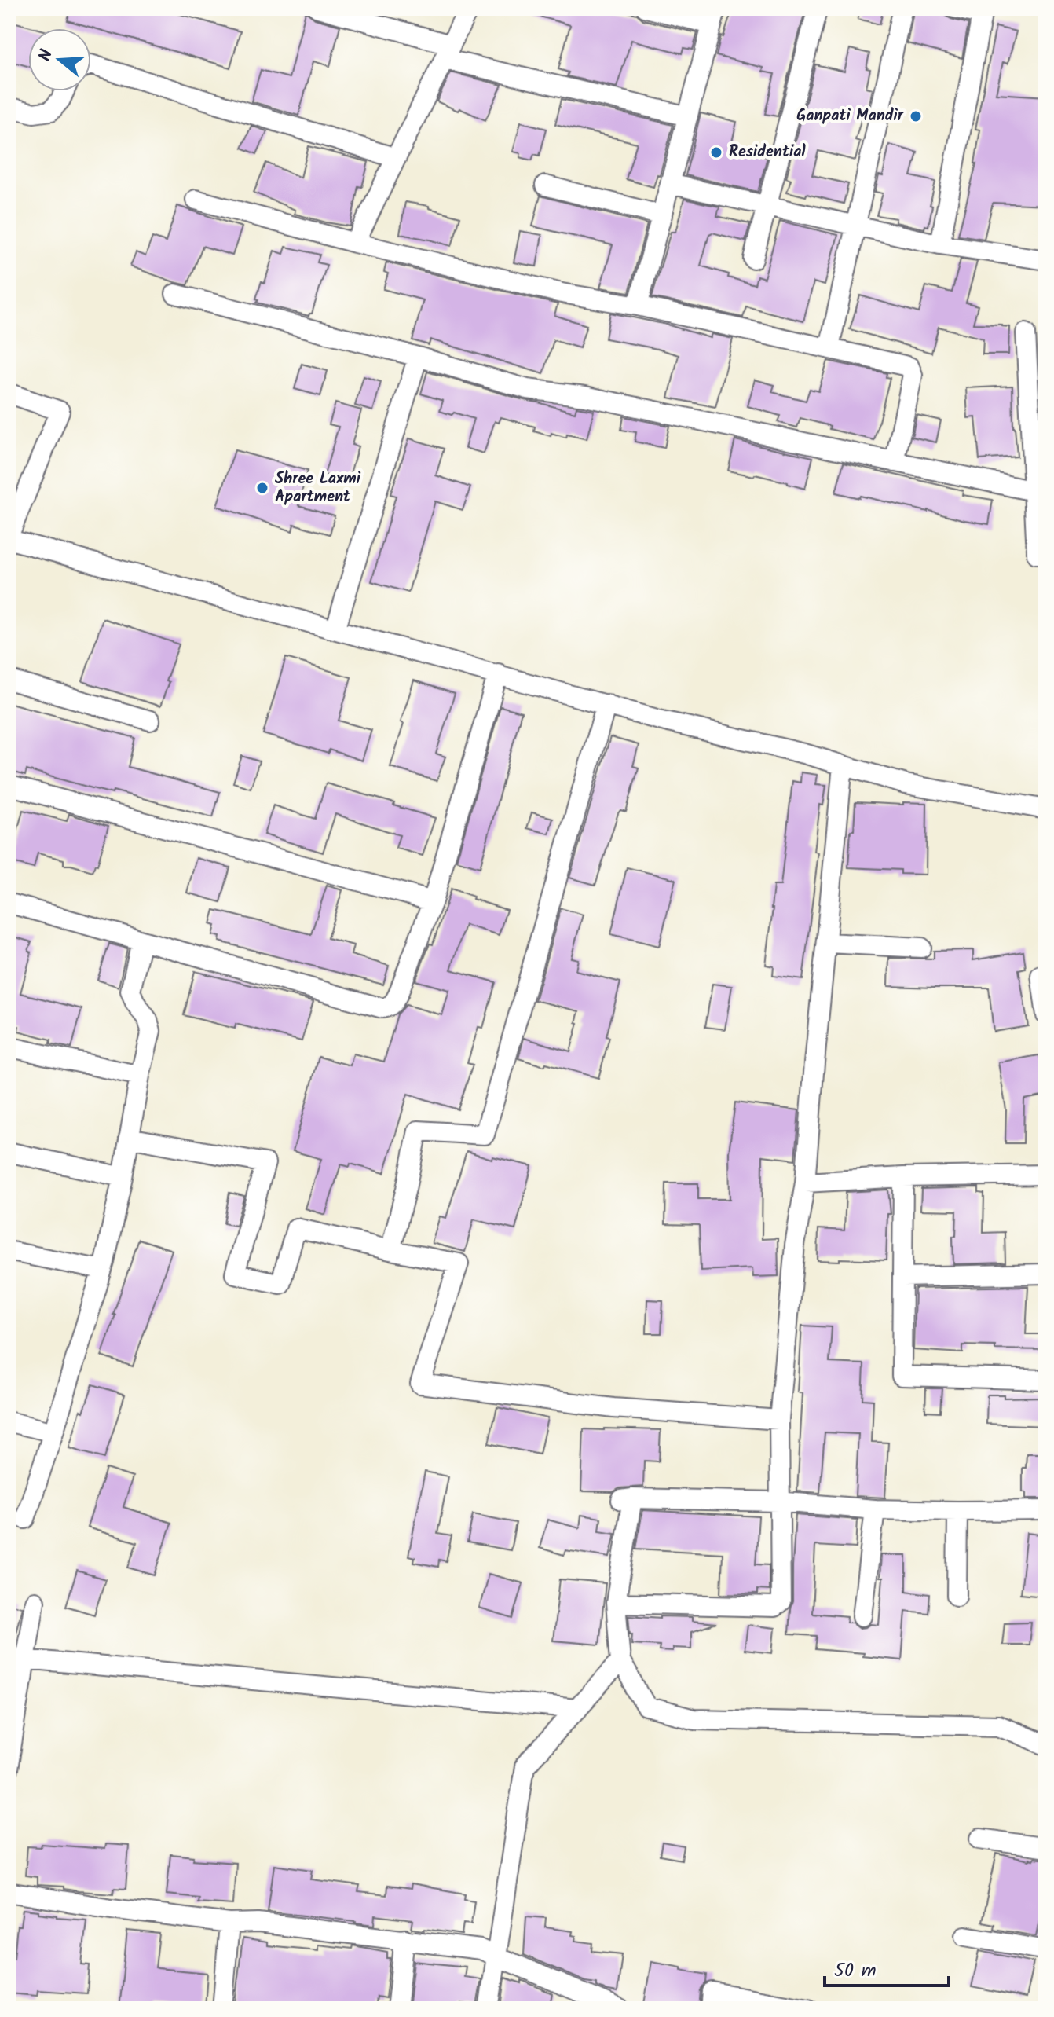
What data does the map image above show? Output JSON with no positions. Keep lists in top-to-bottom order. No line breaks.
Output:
{"places":["Ganpati Mandir","Residential","Shree Laxmi Apartment"],"scale_bar":"50 m","north":"left"}
